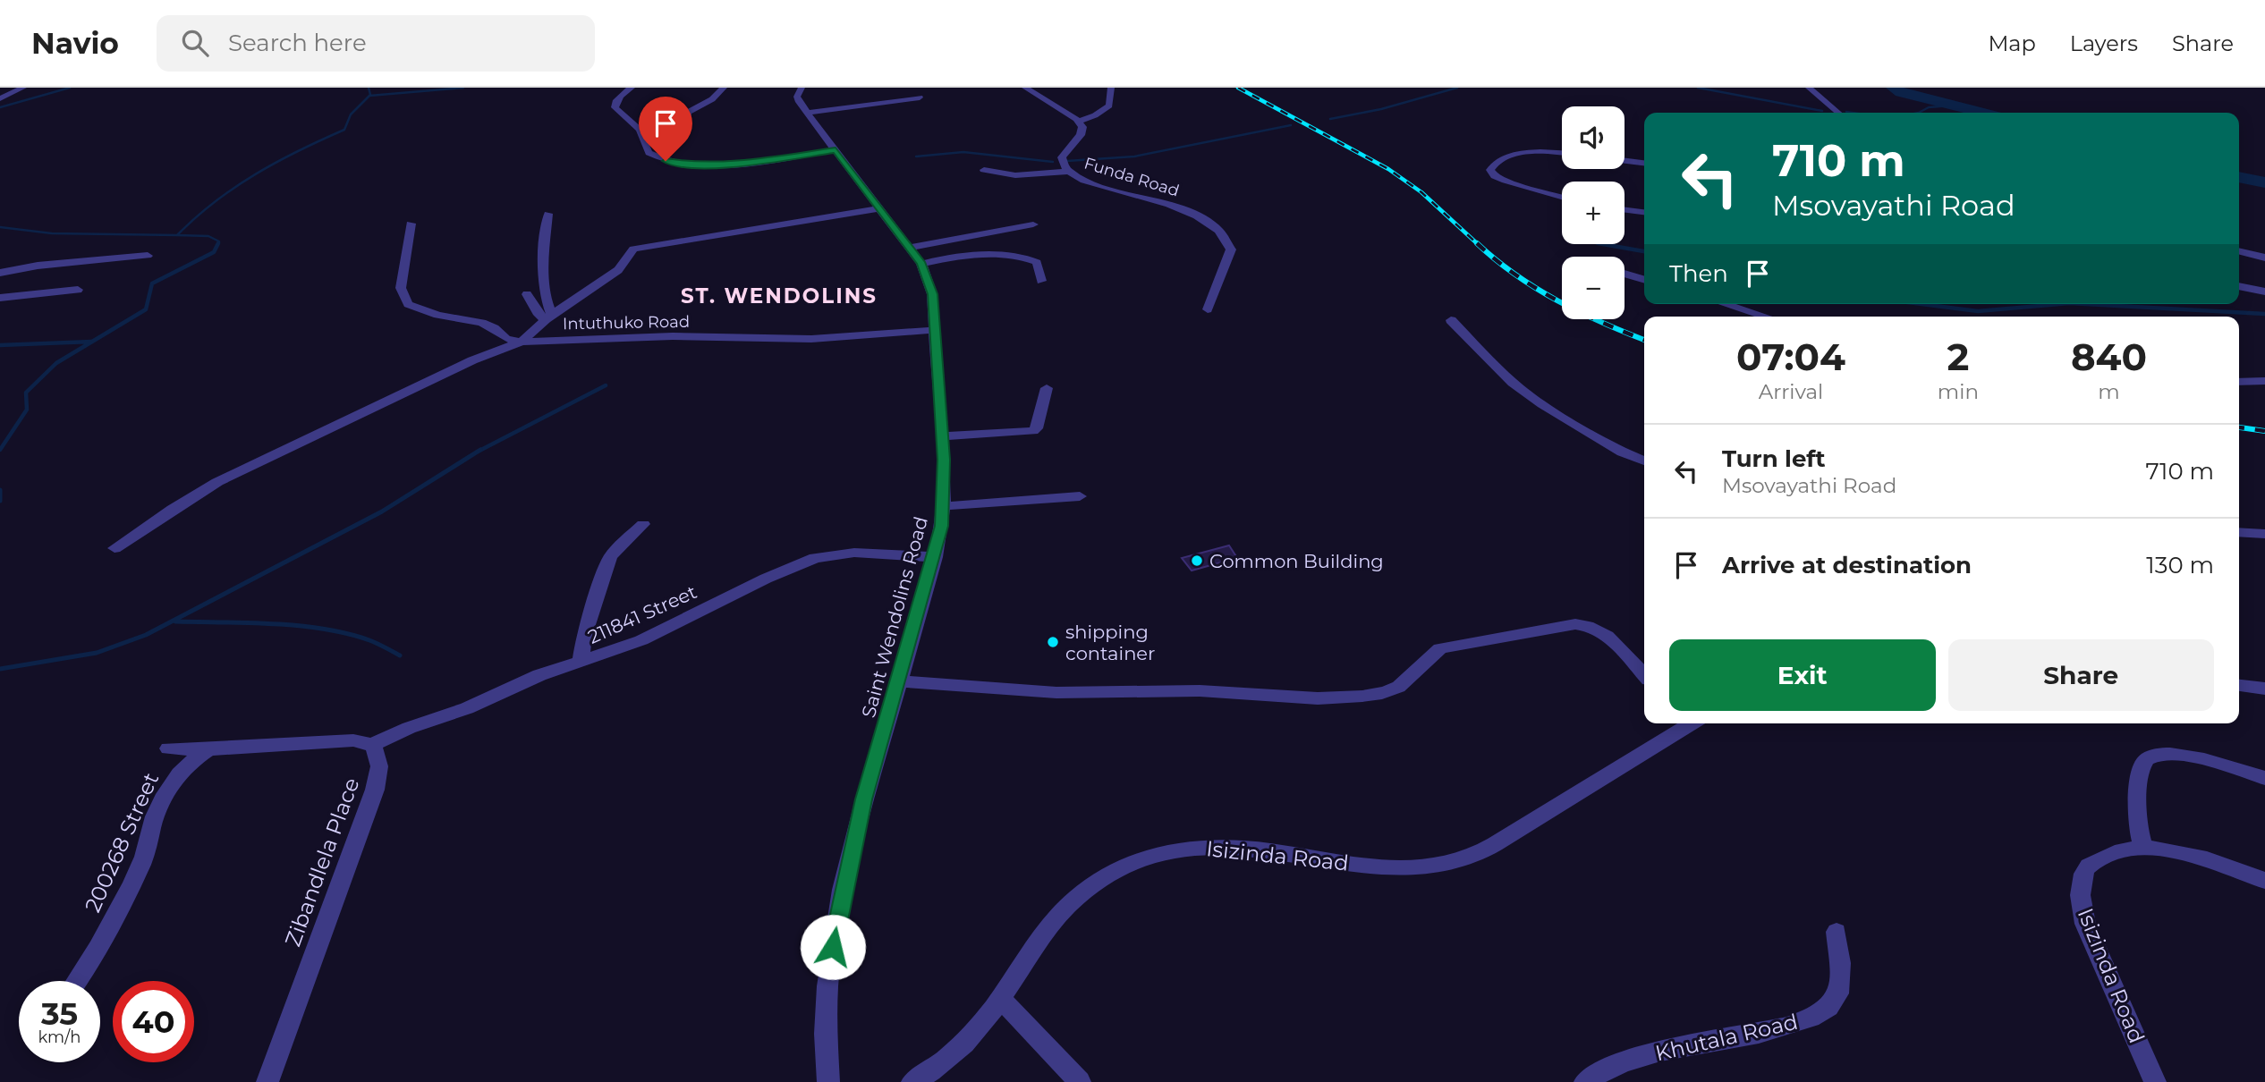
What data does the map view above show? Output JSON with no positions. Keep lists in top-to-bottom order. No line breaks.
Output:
{"streets":{"street":["Funda Road","Intuthuko Road","211841 Street","Saint Wendolins Road","200268 Street","Isizinda Road","Zibandlela Place","Khutala Road"]},"crossings":[["Intuthuko Road","Saint Wendolins Road"],["211841 Street","Saint Wendolins Road"],["211841 Street","Zibandlela Place"]],"districts":["ST. WENDOLINS"],"places":["Common Building","shipping container"],"page":{"header":"Navio","search":"Search here","nav":["Map","Layers","Share"],"map_buttons":["+","−"],"turn":["710 m","Msovayathi Road"],"then":"Then","eta":["07:04","Arrival","2","min","840","m"],"list":[{"name":"Turn left","note":"Msovayathi Road","value":"710 m"},{"name":"Arrive at destination","value":"130 m"}],"buttons":["Exit","Share"],"speed":"35 km/h","limit":"40"}}
